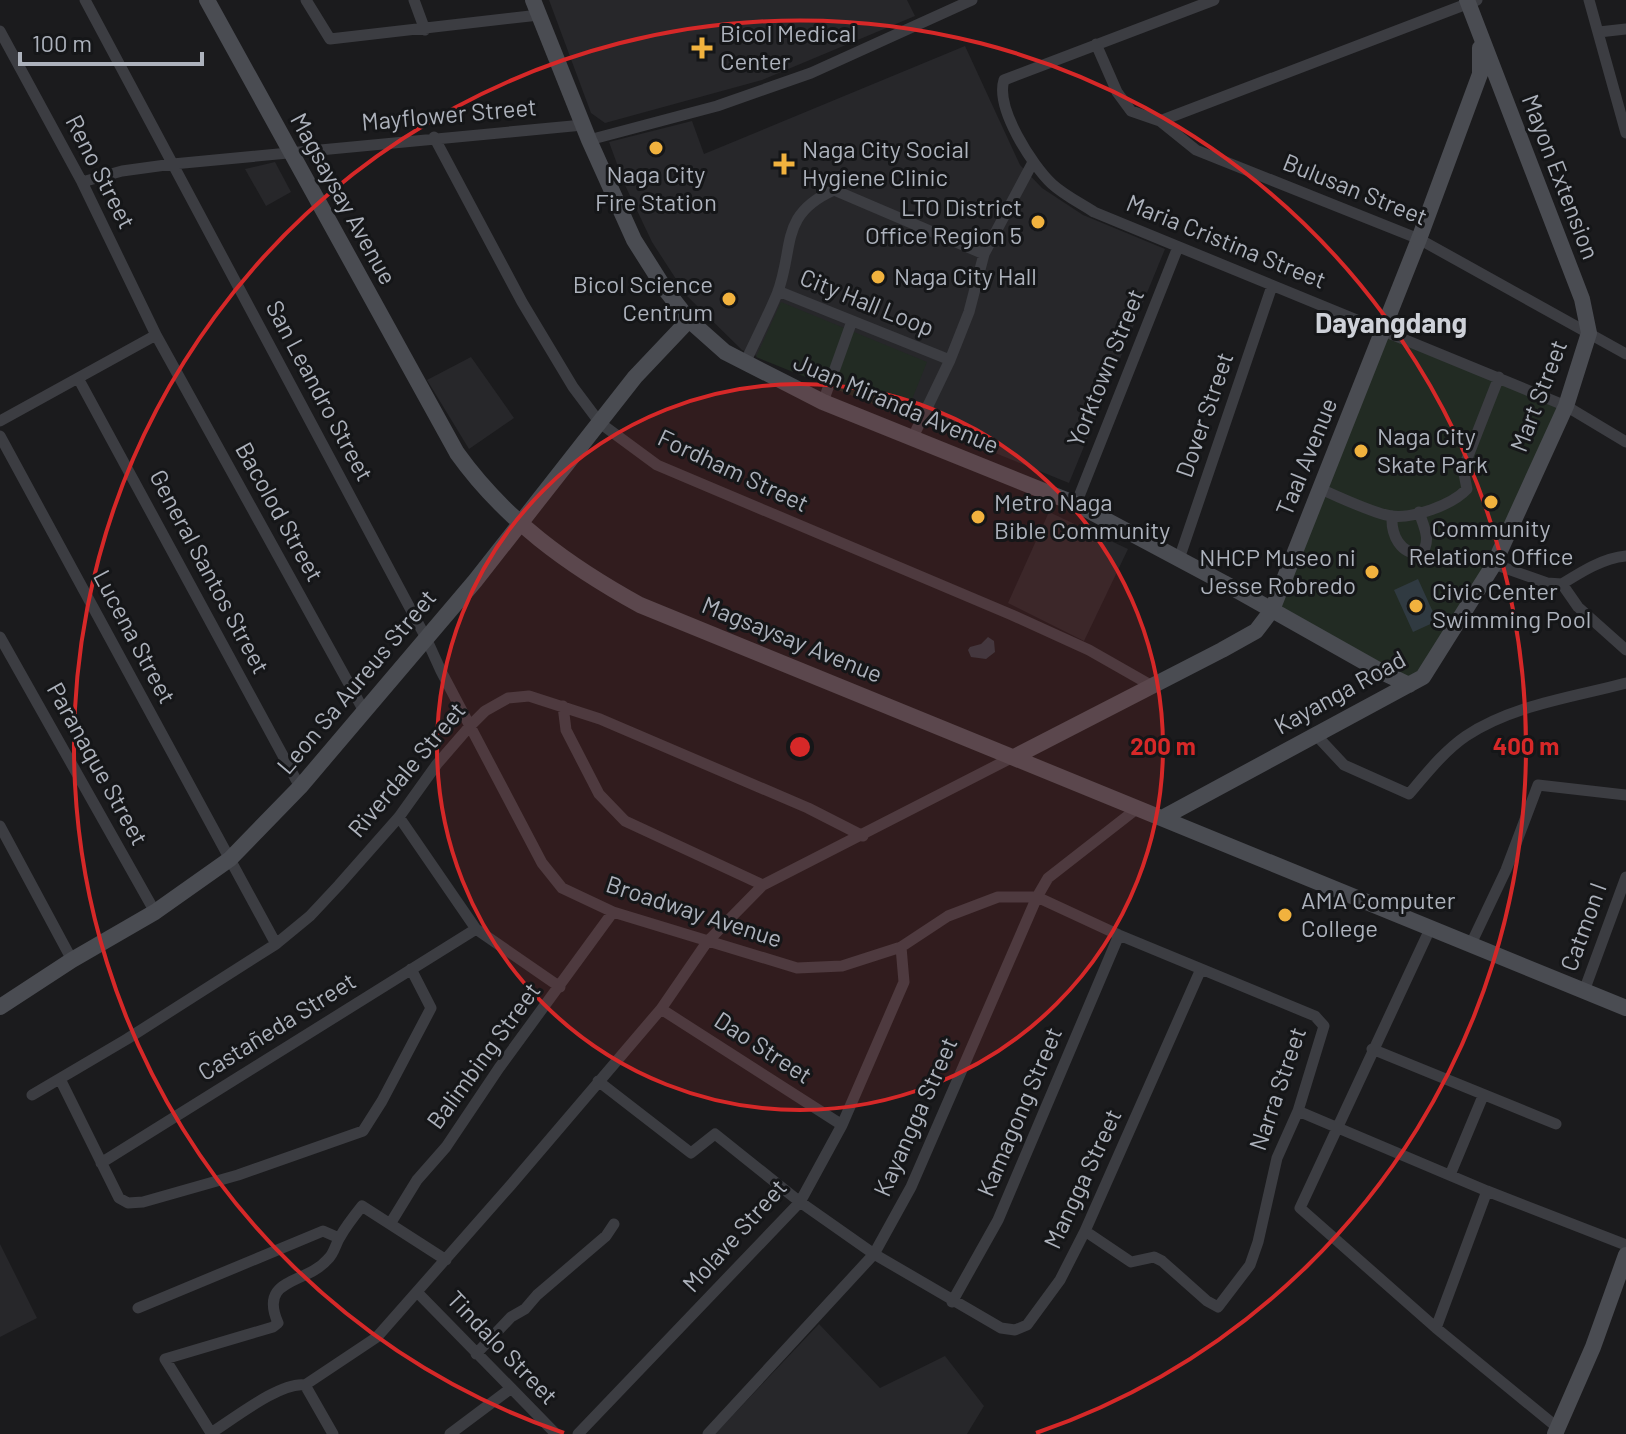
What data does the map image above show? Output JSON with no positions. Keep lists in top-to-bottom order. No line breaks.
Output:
{"streets":{"street":["Mayflower Street","Reno Street","Mayon Extension","Bulusan Street","Magsaysay Avenue","Maria Cristina Street","City Hall Loop","Yorktown Street","San Leandro Street","Mart Street","Juan Miranda Avenue","Dover Street","Taal Avenue","Fordham Street","Bacolod Street","General Santos Street","Lucena Street","Leon Sa Aureus Street","Kayanga Road","Paranaque Street","Riverdale Street","Broadway Avenue","Catmon I","Castañeda Street","Dao Street","Balimbing Street","Narra Street","Kamagong Street","Kayangga Street","Mangga Street","Molave Street","Tindalo Street"]},"crossings":[["Mayflower Street","Reno Street"],["Mayflower Street","Magsaysay Avenue"],["Mayflower Street","San Leandro Street"],["Mayflower Street","Juan Miranda Avenue"],["Mayflower Street","Fordham Street"],["Reno Street","Bacolod Street"],["Mayon Extension","Bulusan Street"],["Mayon Extension","Mart Street"],["Mayon Extension","Taal Avenue"],["Bulusan Street","Maria Cristina Street"],["Bulusan Street","Mart Street"],["Bulusan Street","Taal Avenue"],["Magsaysay Avenue","Taal Avenue"],["Magsaysay Avenue","Leon Sa Aureus Street"],["Magsaysay Avenue","Kayanga Road"],["Magsaysay Avenue","Catmon I"],["Magsaysay Avenue","Kayangga Street"],["Maria Cristina Street","Yorktown Street"],["Maria Cristina Street","Mart Street"],["Maria Cristina Street","Dover Street"],["Maria Cristina Street","Taal Avenue"],["City Hall Loop","Juan Miranda Avenue"],["Yorktown Street","Juan Miranda Avenue"],["San Leandro Street","Leon Sa Aureus Street"],["San Leandro Street","Broadway Avenue"],["Mart Street","Kayanga Road"],["Juan Miranda Avenue","Dover Street"],["Juan Miranda Avenue","Taal Avenue"],["Juan Miranda Avenue","Leon Sa Aureus Street"],["Juan Miranda Avenue","Kayanga Road"],["Taal Avenue","Fordham Street"],["Fordham Street","Leon Sa Aureus Street"],["Bacolod Street","Leon Sa Aureus Street"],["General Santos Street","Leon Sa Aureus Street"],["Lucena Street","Leon Sa Aureus Street"],["Lucena Street","Riverdale Street"],["Leon Sa Aureus Street","Paranaque Street"],["Leon Sa Aureus Street","Broadway Avenue"],["Riverdale Street","Broadway Avenue"],["Broadway Avenue","Balimbing Street"],["Broadway Avenue","Narra Street"],["Broadway Avenue","Kayangga Street"],["Broadway Avenue","Molave Street"],["Dao Street","Molave Street"],["Narra Street","Kamagong Street"],["Narra Street","Kayangga Street"],["Narra Street","Mangga Street"],["Kamagong Street","Mangga Street"]],"districts":["Dayangdang"],"places":{"health":["Bicol Medical Center","Naga City Social Hygiene Clinic"],"other":["Naga City Fire Station","LTO District Office Region 5","Naga City Hall","Bicol Science Centrum","Naga City Skate Park","Community Relations Office","Metro Naga Bible Community","NHCP Museo ni Jesse Robredo","Civic Center Swimming Pool","AMA Computer College"]},"scale_bar":"100 m","rings":["200 m","400 m"]}
